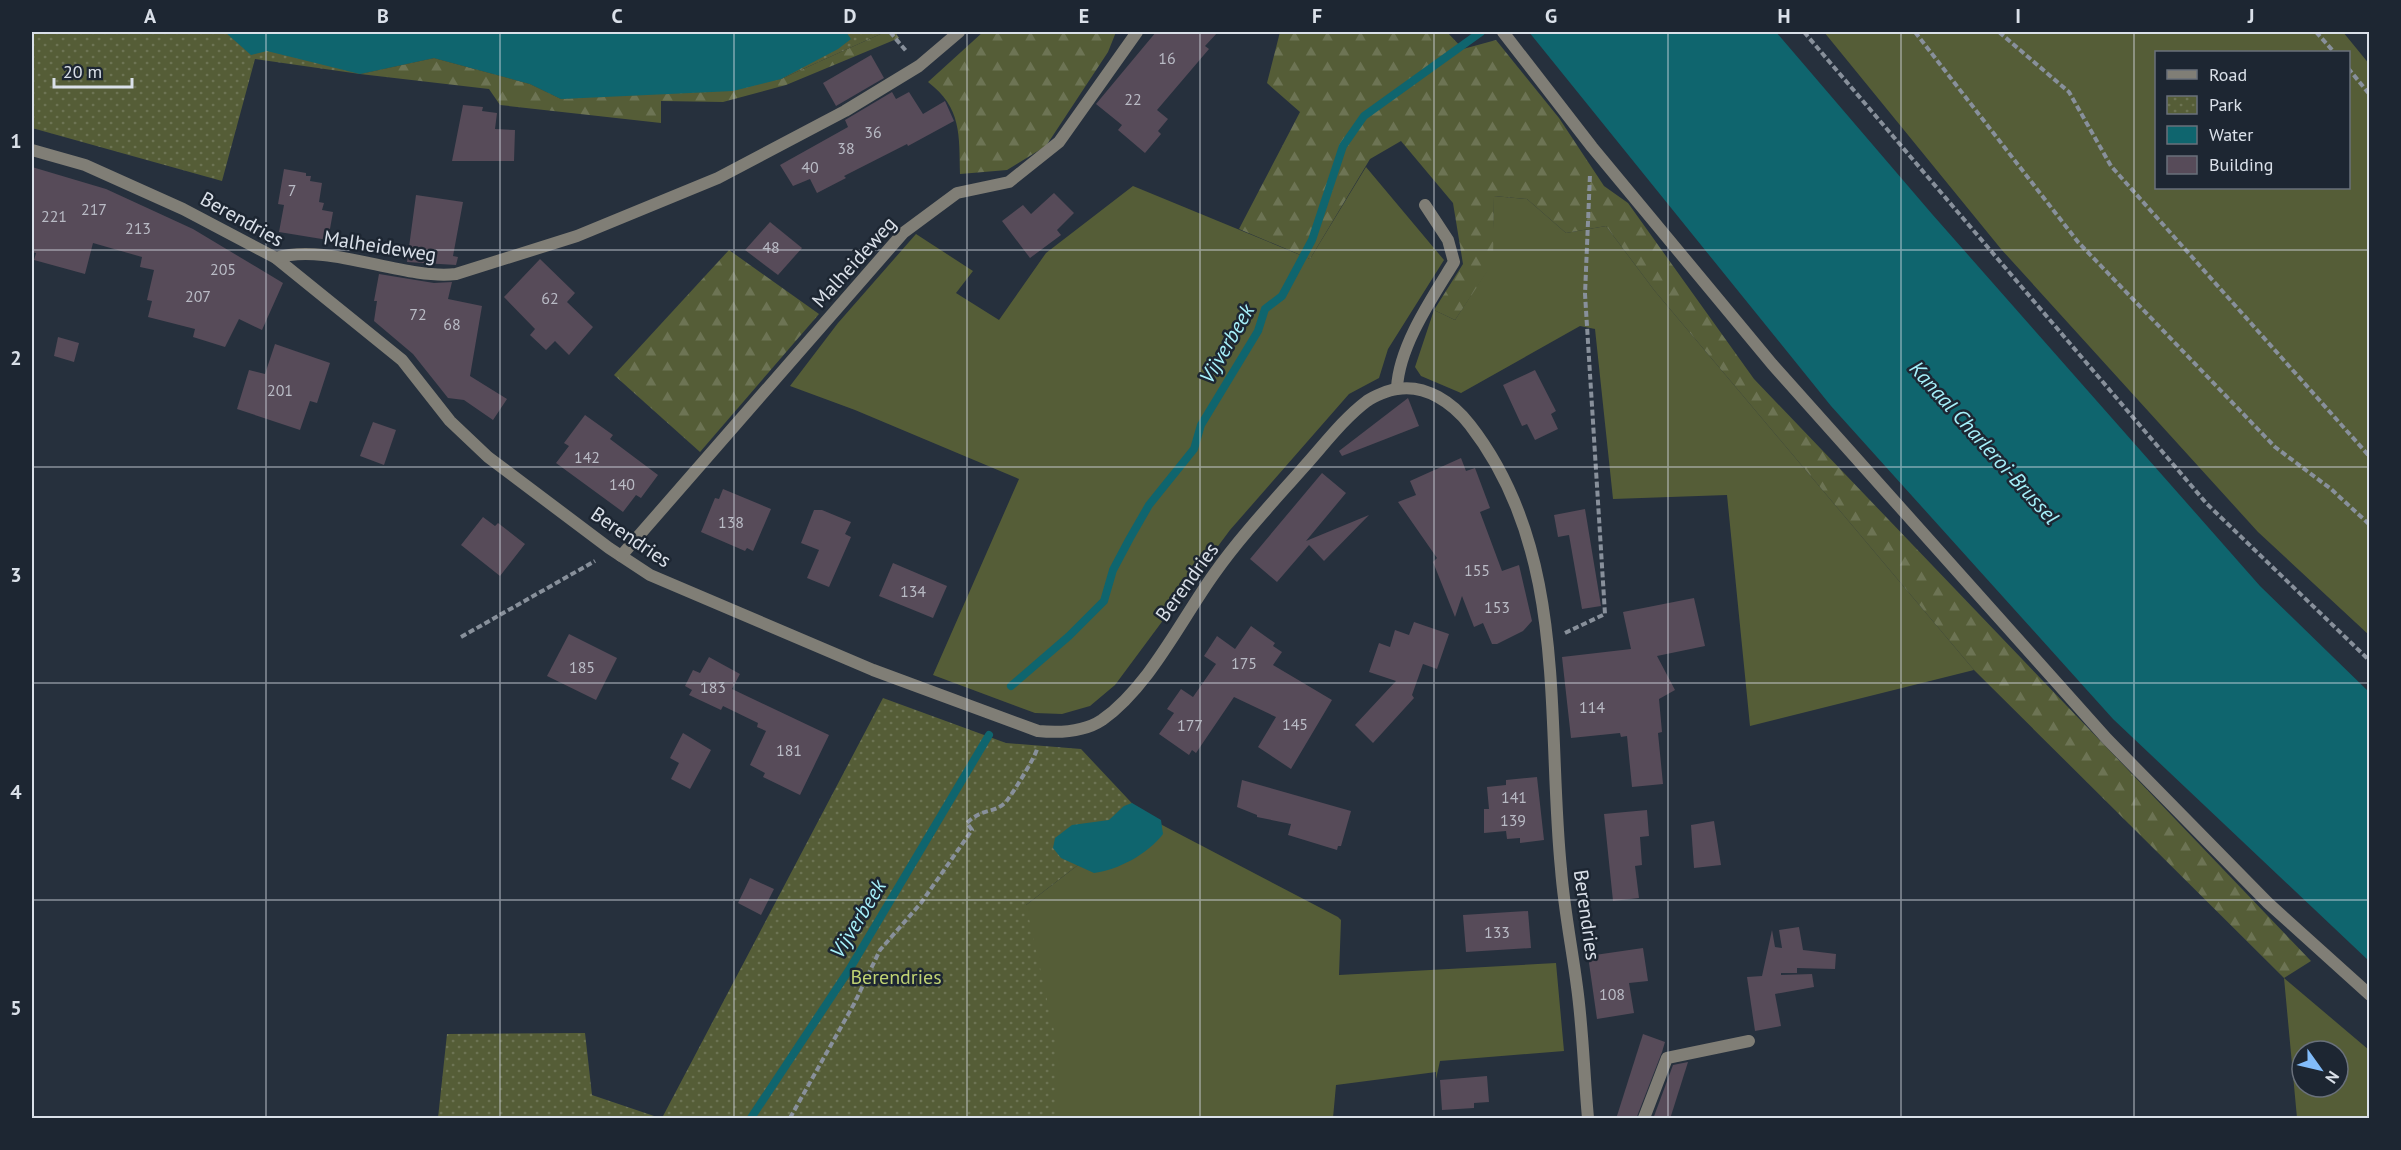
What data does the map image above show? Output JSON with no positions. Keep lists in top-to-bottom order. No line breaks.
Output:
{"streets":{"street":["Berendries","Malheideweg"]},"crossings":[["Berendries","Malheideweg"]],"water":["Vijverbeek","Kanaal Charleroi-Brussel"],"parks":["Berendries"],"house_numbers":["16","22","36","38","40","7","217","221","213","48","205","207","62","72","68","201","142","140","138","155","134","153","175","185","183","114","145","177","181","141","139","133","108"],"legend":["Road","Park","Water","Building"],"scale_bar":"20 m","north":"bottom right","grid":{"columns":["A","B","C","D","E","F","G","H","I","J"],"rows":["1","2","3","4","5"]}}
